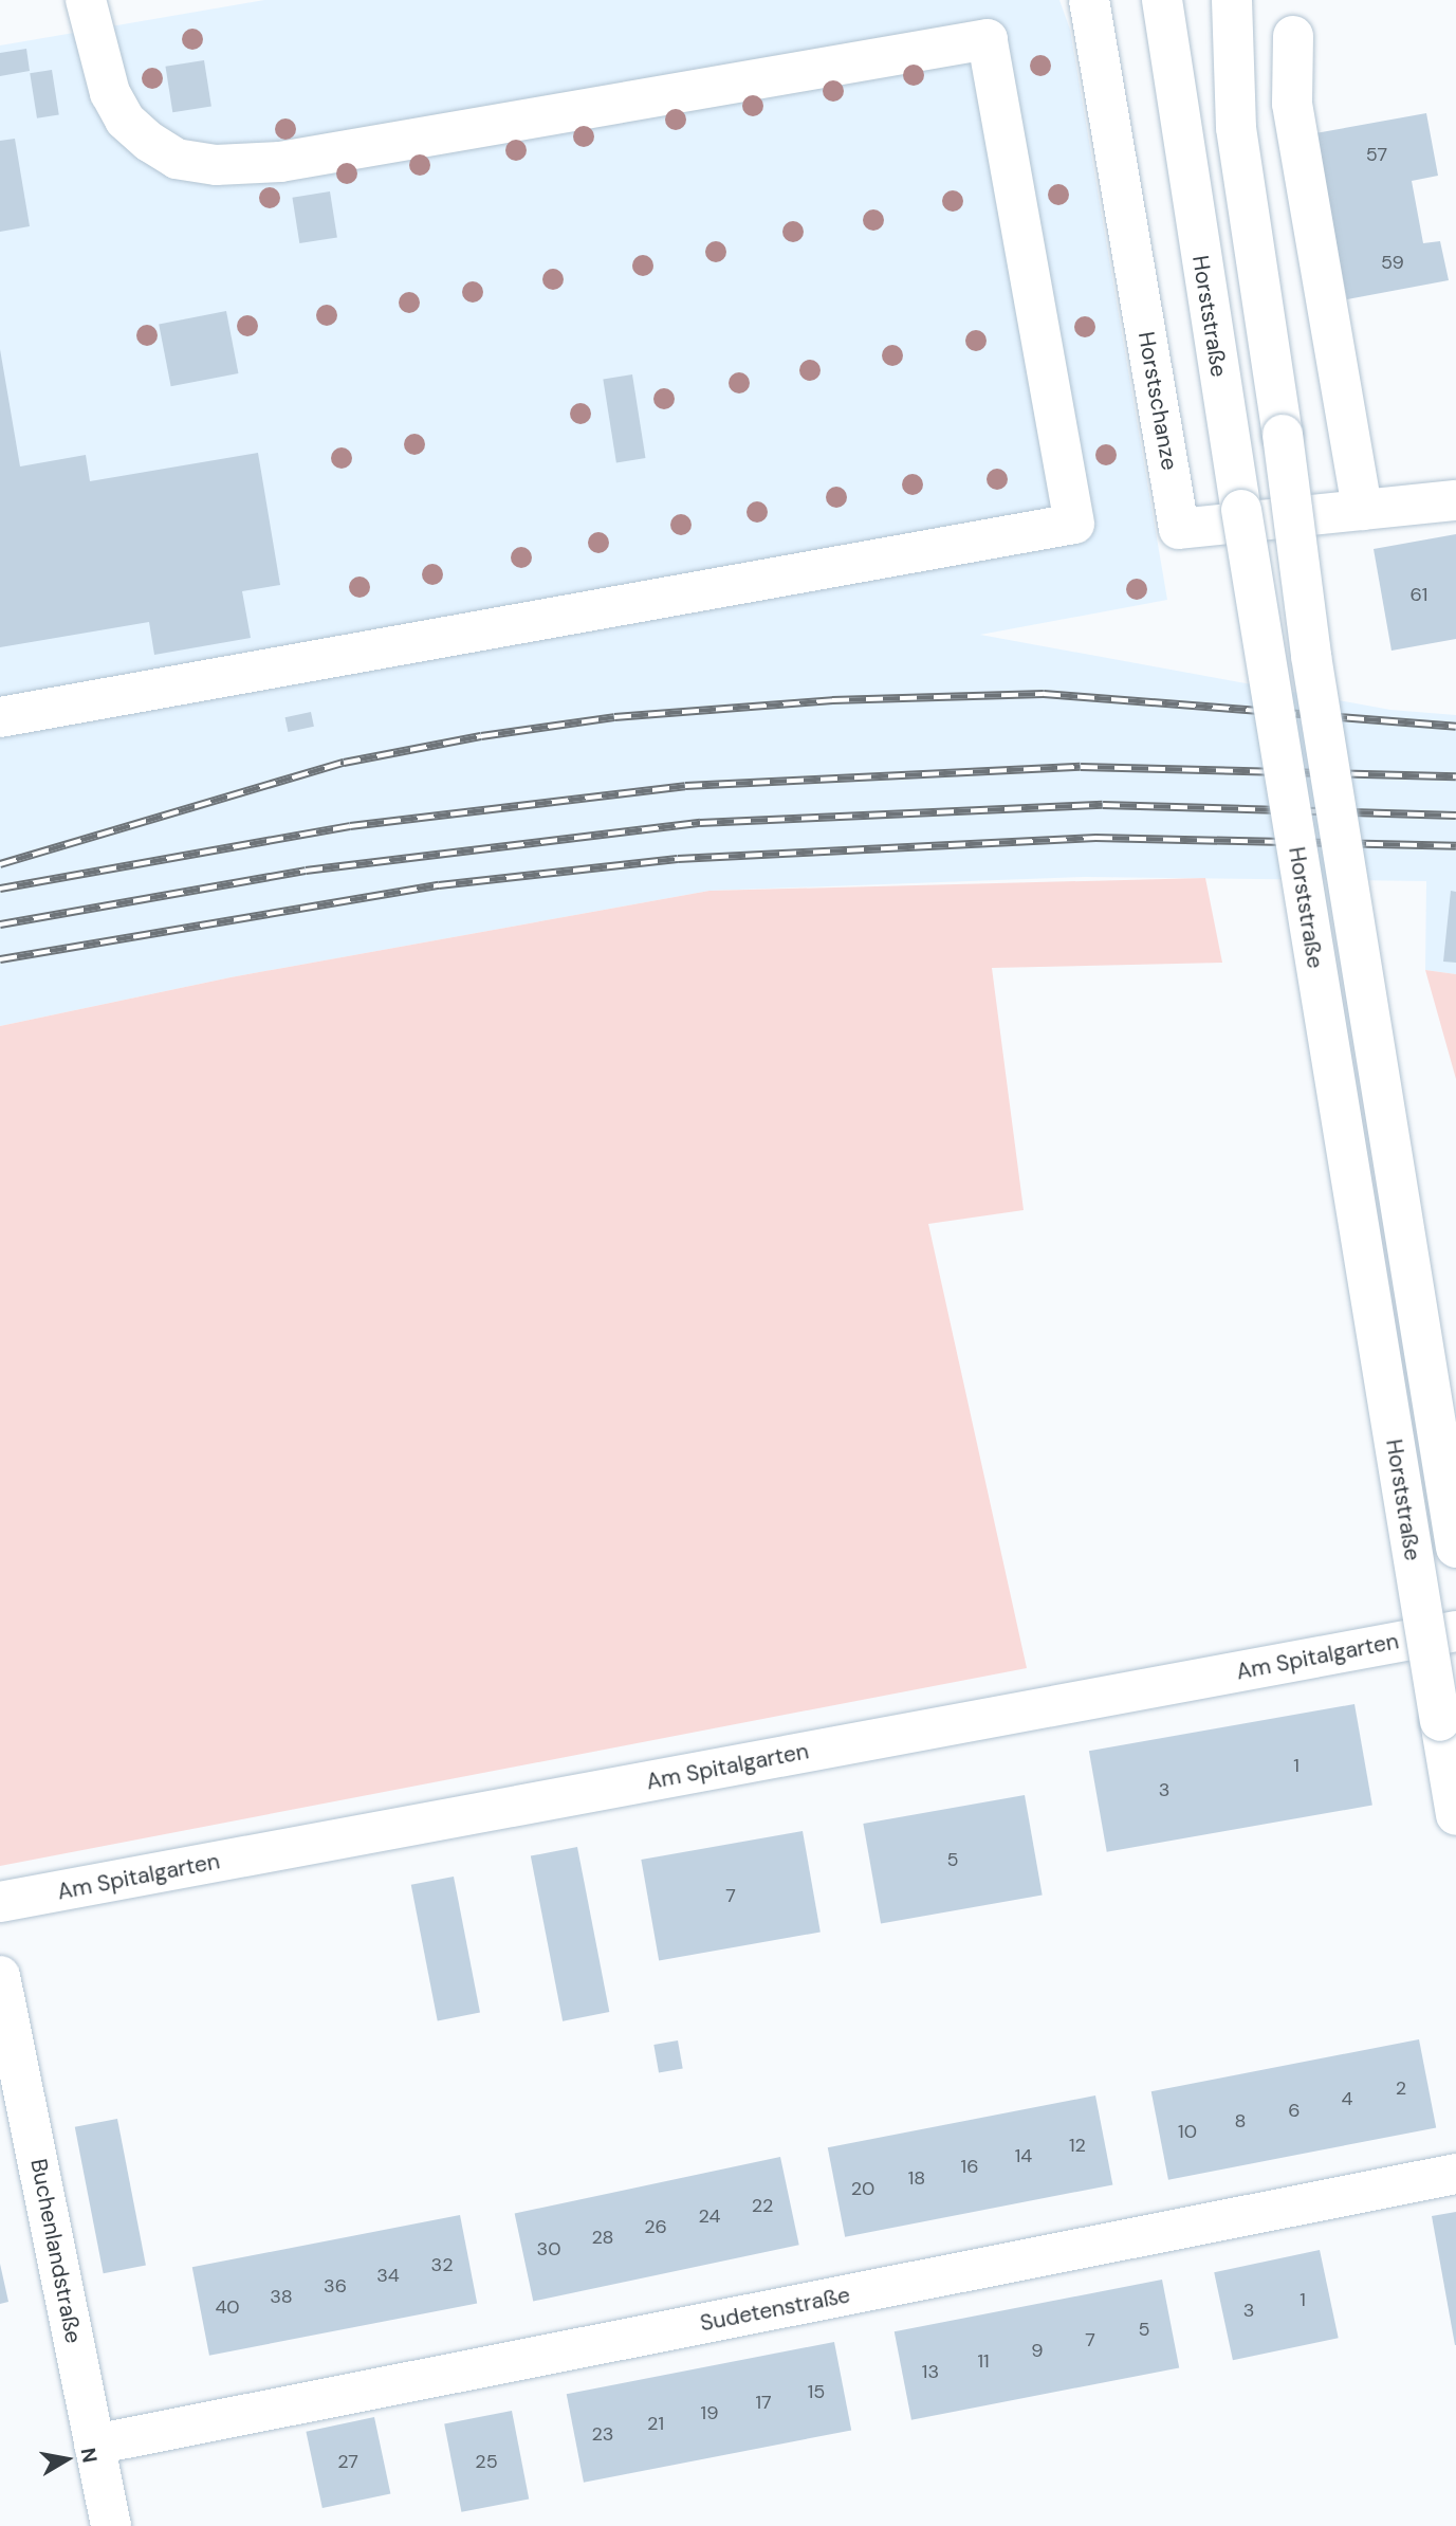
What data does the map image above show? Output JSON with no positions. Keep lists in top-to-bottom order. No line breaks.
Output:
{"streets":{"street":["Horststraße","Horstschanze","Am Spitalgarten","Buchenlandstraße","Sudetenstraße"]},"crossings":[["Buchenlandstraße","Sudetenstraße"]],"house_numbers":["57","59","61","1","3","5","7","2","4","6","8","10","12","14","16","18","20","22","24","26","28","30","32","34","36","38","1","40","3","5","7","9","11","13","15","17","19","21","23","27","25"],"north":"right"}
